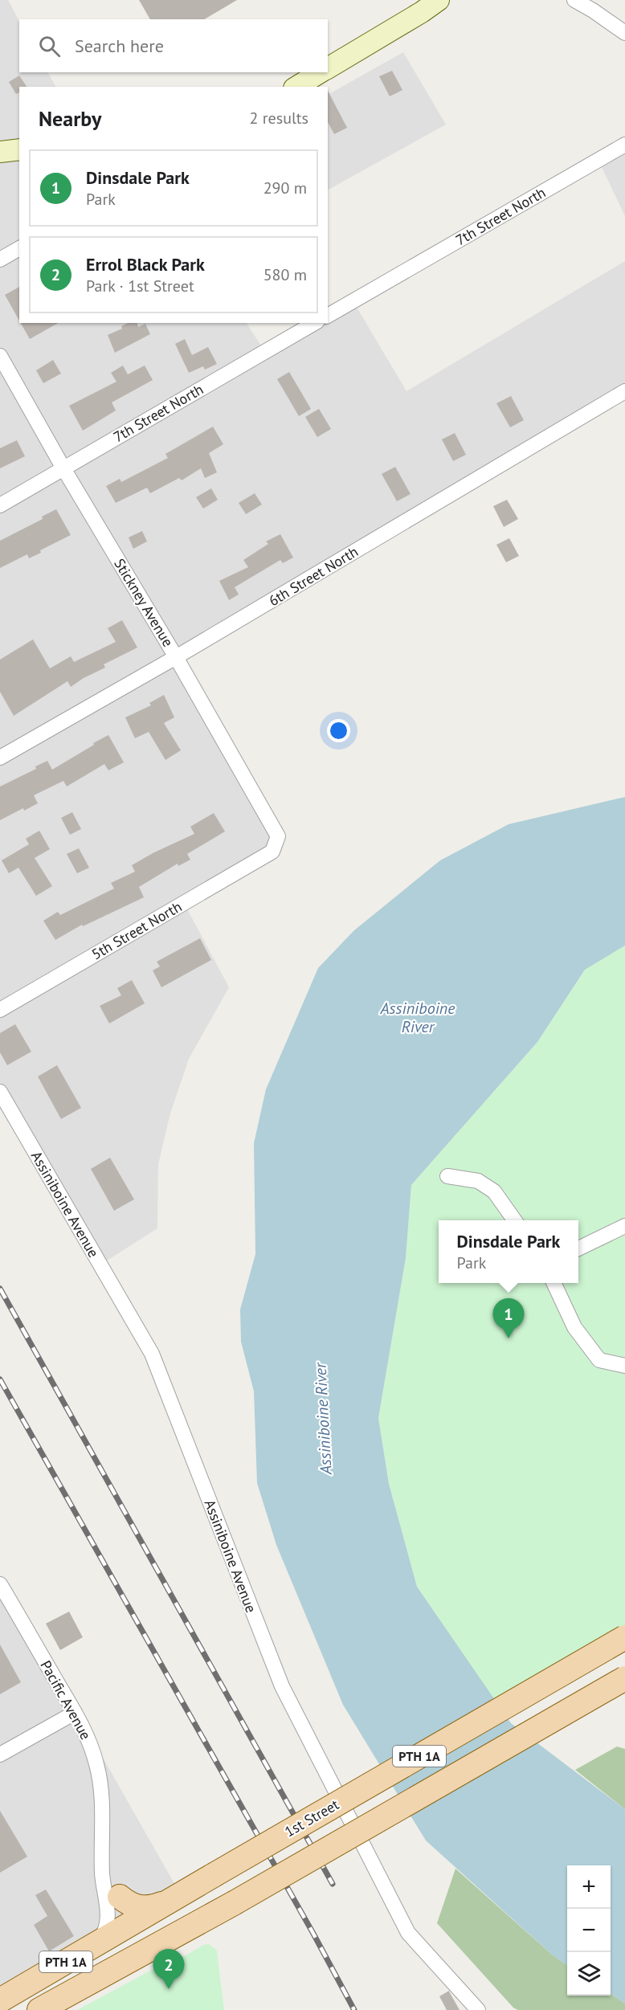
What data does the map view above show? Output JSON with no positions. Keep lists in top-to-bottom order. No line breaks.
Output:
{"streets":{"main road":["PTH 1A","1st Street"],"street":["7th Street North","6th Street North","Stickney Avenue","5th Street North","Assiniboine Avenue","Pacific Avenue"]},"crossings":[["7th Street North","Stickney Avenue"],["6th Street North","Stickney Avenue"],["Stickney Avenue","5th Street North"],["Pacific Avenue","1st Street"]],"water":["Assiniboine River"],"page":{"search":"Search here","heading":["Nearby","2 results"],"list":[{"mark":"1","name":"Dinsdale Park","note":"Park","value":"290 m"},{"mark":"2","name":"Errol Black Park","note":"Park · 1st Street","value":"580 m"}],"popup":["Dinsdale Park","Park"],"pins":["1","2"],"map_buttons":["+","−"]}}
